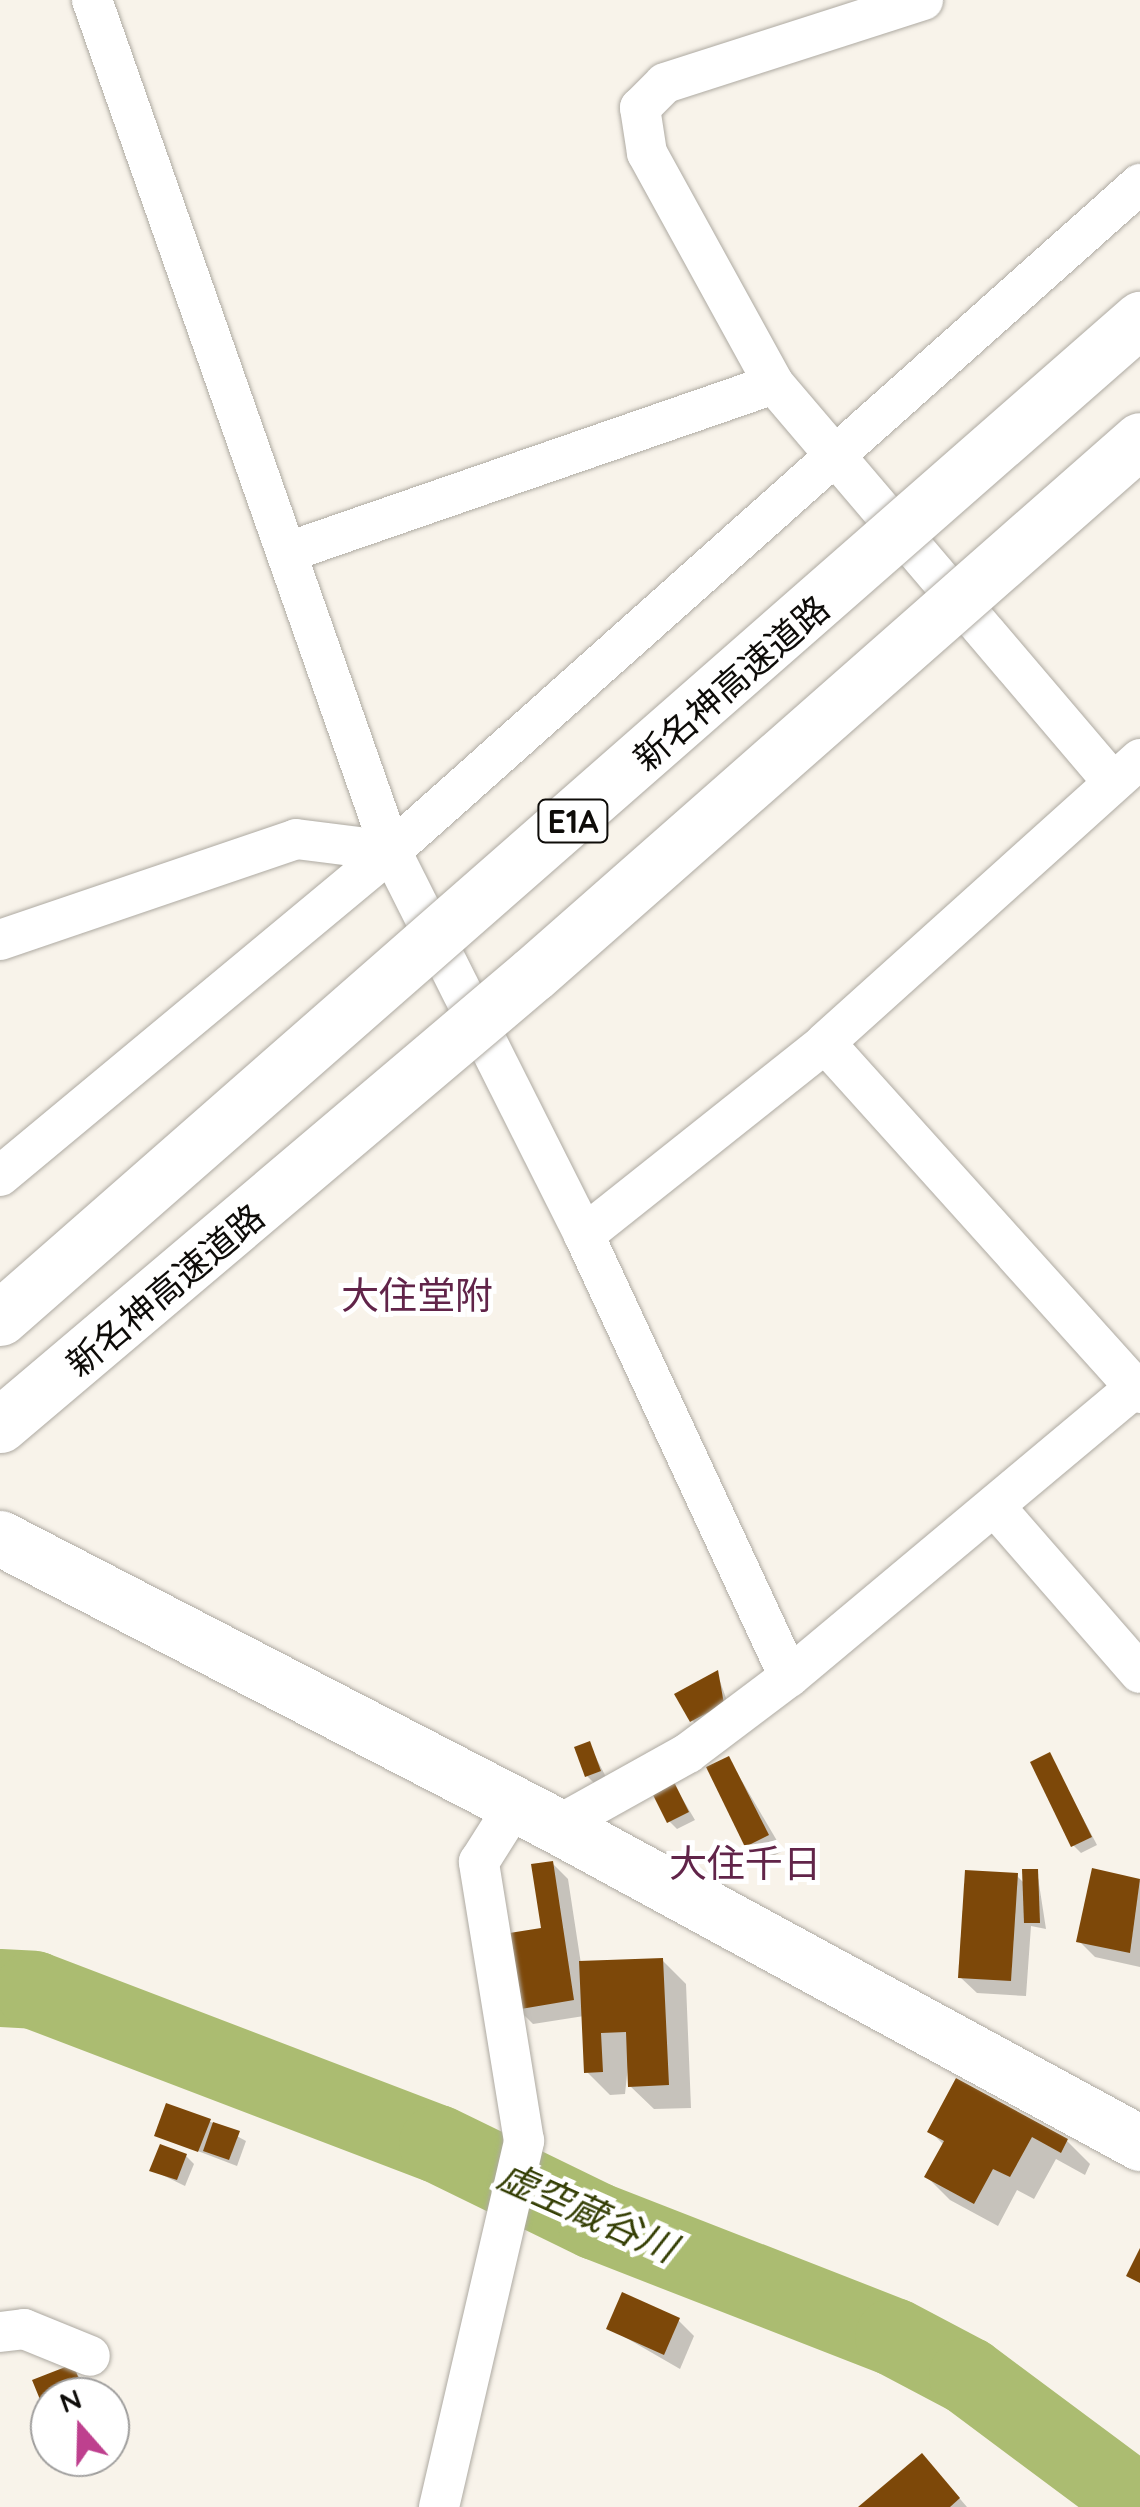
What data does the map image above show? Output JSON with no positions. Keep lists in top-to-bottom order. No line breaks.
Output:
{"streets":{"main road":["新名神高速道路","E1A"]},"districts":["大住堂附","大住千日"],"water":["虚空蔵谷川"],"north":"top"}
